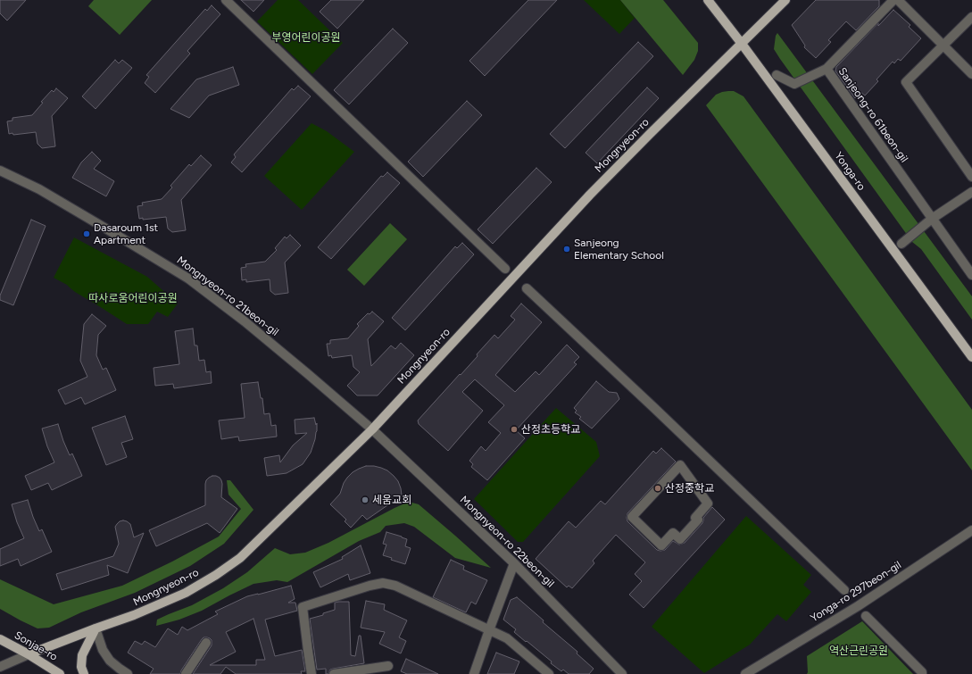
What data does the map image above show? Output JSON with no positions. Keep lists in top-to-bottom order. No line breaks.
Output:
{"streets":{"main road":["Mongnyeon-ro","Yonga-ro","Sonjae-ro"],"street":["Sanjeong-ro 61beon-gil","Mongnyeon-ro 21beon-gil","Mongnyeon-ro 22beon-gil","Yonga-ro 297beon-gil"]},"crossings":[["Mongnyeon-ro","Yonga-ro"],["Mongnyeon-ro","Mongnyeon-ro 21beon-gil"],["Mongnyeon-ro","Mongnyeon-ro 22beon-gil"],["Mongnyeon-ro","Sonjae-ro"],["Mongnyeon-ro 21beon-gil","Mongnyeon-ro 22beon-gil"]],"parks":["부영어린이공원","따사로움어린이공원","역산근린공원"],"places":["Dasaroum 1st Apartment","Sanjeong Elementary School","산정초등학교","산정중학교","세움교회"]}
